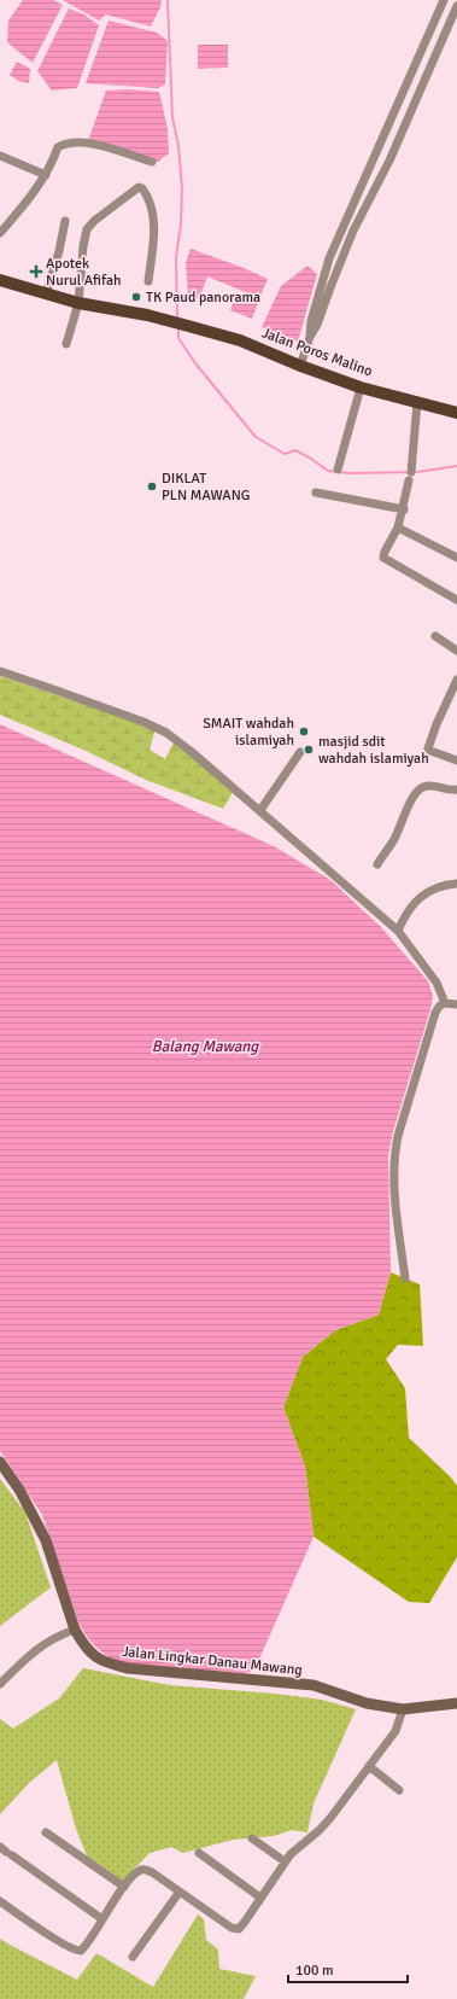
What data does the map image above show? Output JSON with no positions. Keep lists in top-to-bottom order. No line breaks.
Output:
{"streets":{"main road":["Jalan Poros Malino"],"street":["Jalan Lingkar Danau Mawang"]},"water":["Balang Mawang"],"places":{"health":["Apotek Nurul Afifah"],"other":["TK Paud panorama","DIKLAT PLN MAWANG","SMAIT wahdah islamiyah","masjid sdit wahdah islamiyah"]},"scale_bar":"100 m"}
